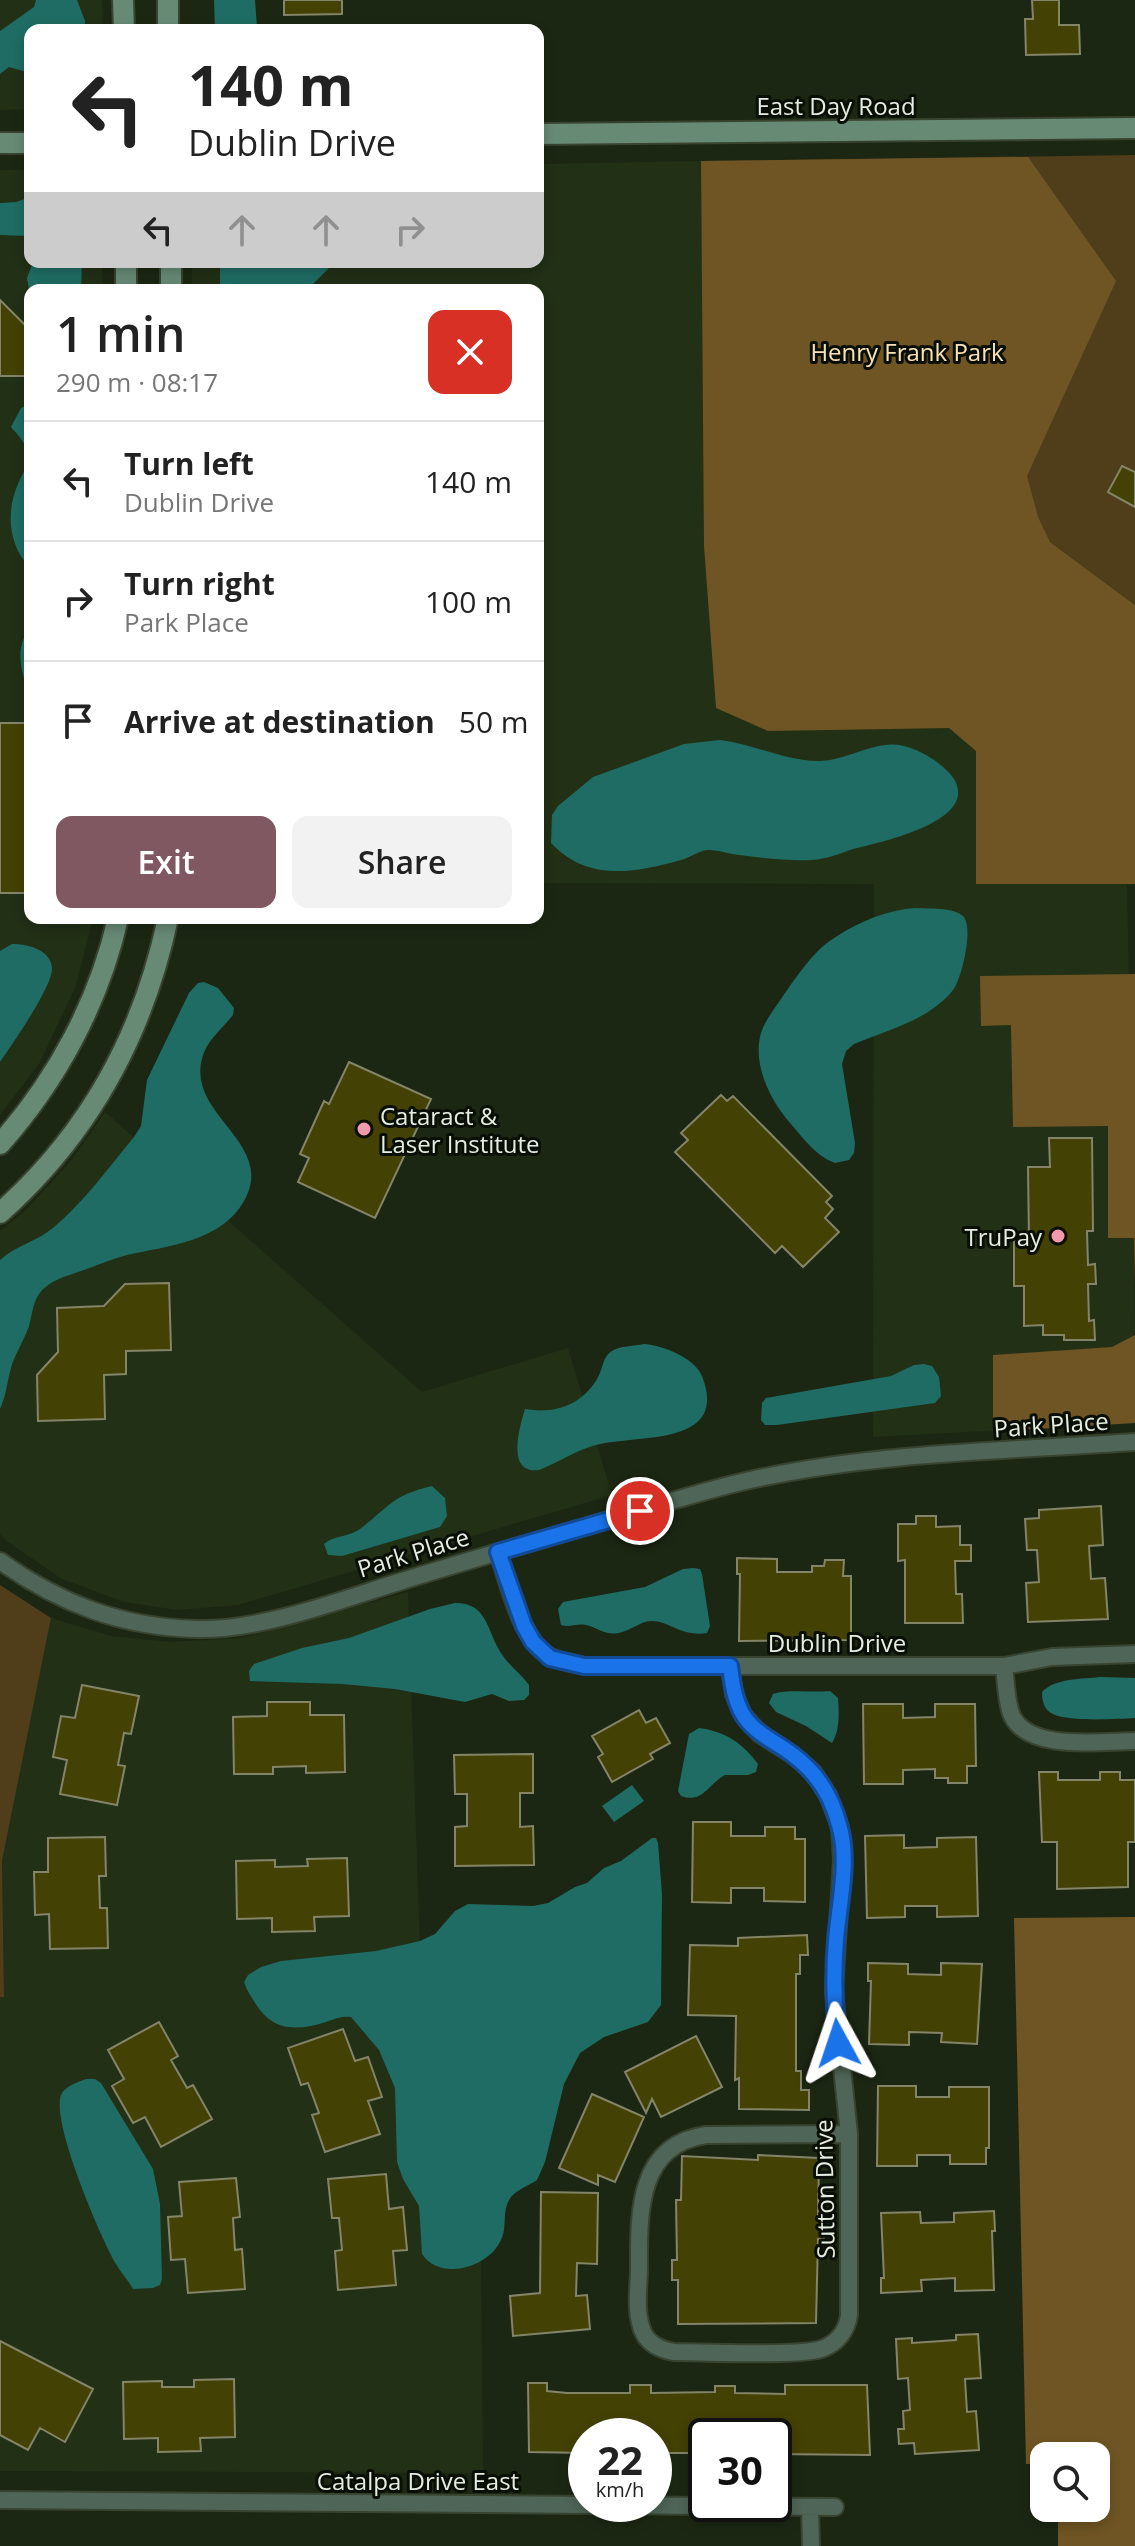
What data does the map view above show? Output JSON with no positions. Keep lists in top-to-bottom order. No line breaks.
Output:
{"streets":{"street":["East Day Road","Park Place","Dublin Drive","Sutton Drive","Catalpa Drive East"]},"crossings":[["Park Place","Dublin Drive"],["Dublin Drive","Sutton Drive"]],"parks":["Henry Frank Park"],"places":["Cataract & Laser Institute","TruPay"],"page":{"turn":["140 m","Dublin Drive"],"heading":["1 min","290 m · 08:17"],"list":[{"name":"Turn left","note":"Dublin Drive","value":"140 m"},{"name":"Turn right","note":"Park Place","value":"100 m"},{"name":"Arrive at destination","value":"50 m"}],"buttons":["Exit","Share"],"speed":"22 km/h","limit":"30"}}
